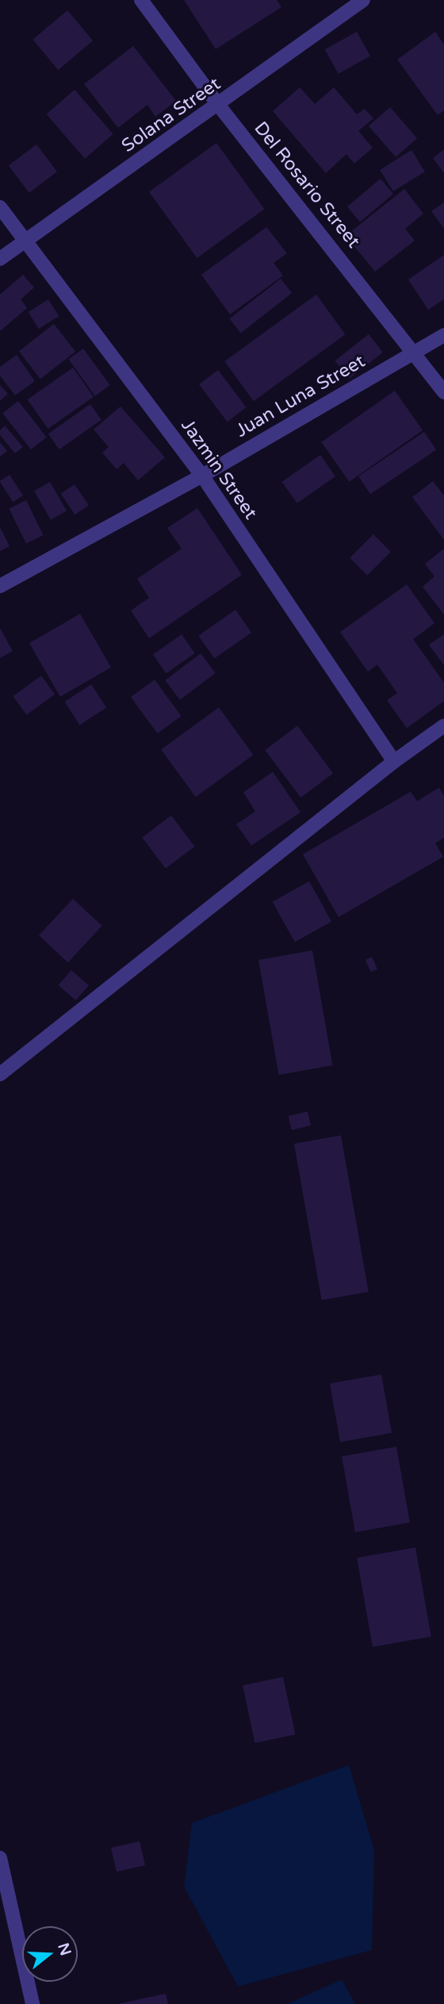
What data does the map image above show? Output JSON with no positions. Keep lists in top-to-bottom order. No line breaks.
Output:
{"streets":{"street":["Solana Street","Del Rosario Street","Juan Luna Street","Jazmin Street"]},"crossings":[["Solana Street","Del Rosario Street"],["Solana Street","Jazmin Street"],["Del Rosario Street","Juan Luna Street"],["Juan Luna Street","Jazmin Street"]],"north":"right"}
